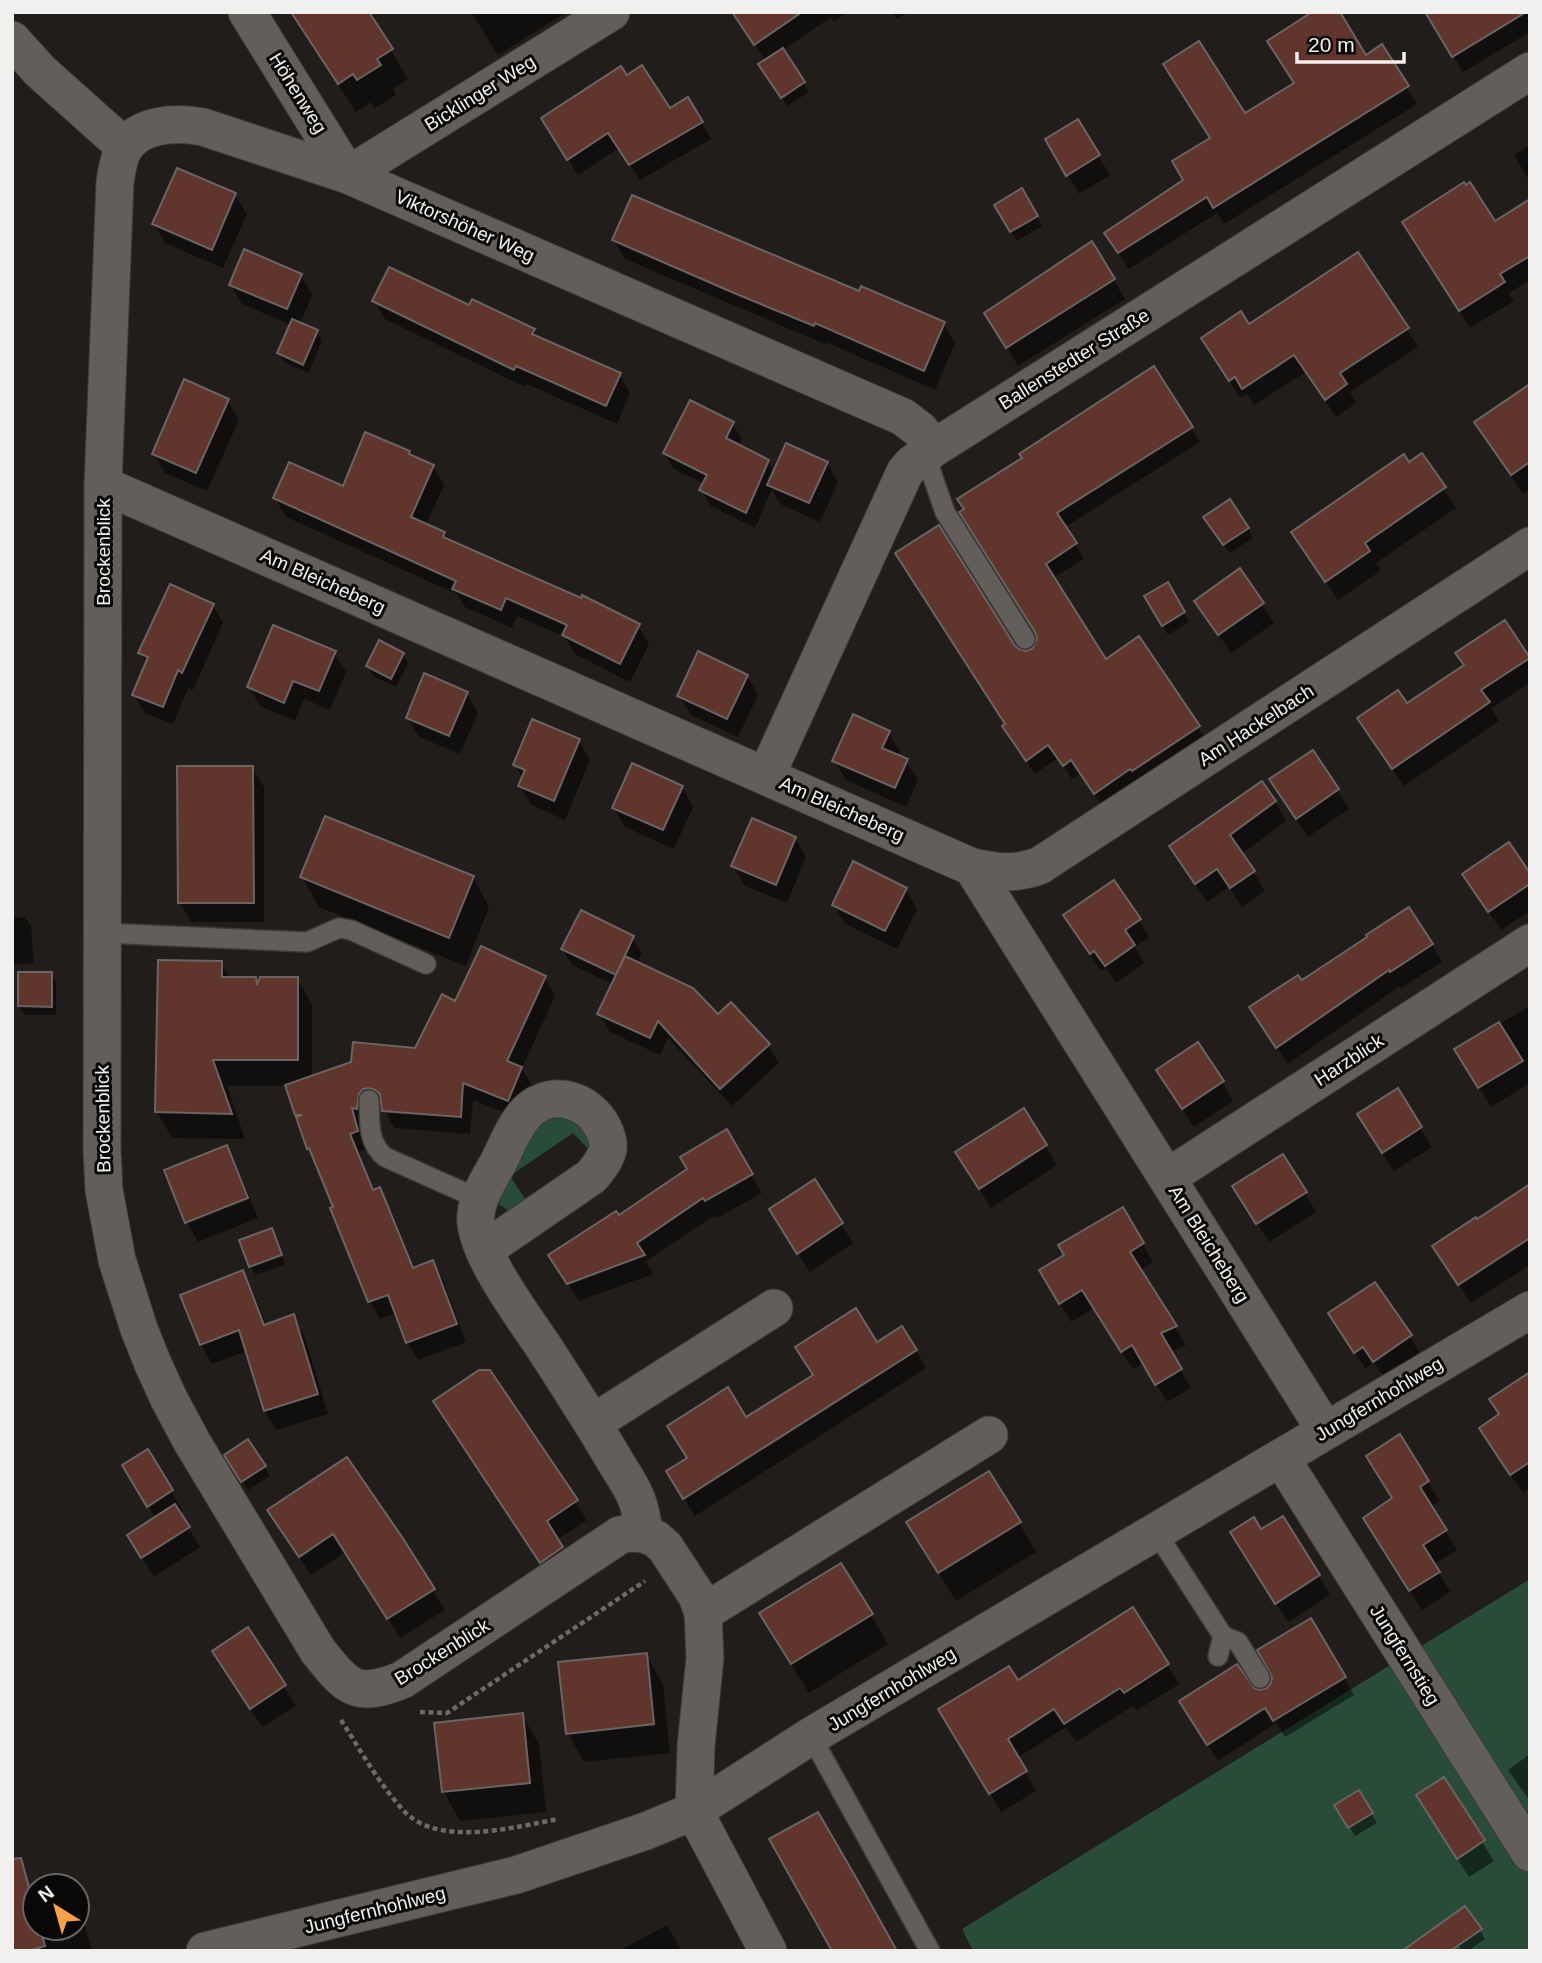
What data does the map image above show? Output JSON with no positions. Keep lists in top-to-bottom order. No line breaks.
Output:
{"streets":{"street":["Höhenweg","Bicklinger Weg","Viktorshöher Weg","Ballenstedter Straße","Brockenblick","Am Bleicheberg","Am Hackelbach","Harzblick","Jungfernhohlweg","Jungfernstieg"]},"crossings":[["Höhenweg","Bicklinger Weg"],["Höhenweg","Viktorshöher Weg"],["Bicklinger Weg","Viktorshöher Weg"],["Viktorshöher Weg","Ballenstedter Straße"],["Viktorshöher Weg","Brockenblick"],["Ballenstedter Straße","Am Bleicheberg"],["Brockenblick","Am Bleicheberg"],["Am Bleicheberg","Am Hackelbach"],["Am Bleicheberg","Harzblick"],["Am Bleicheberg","Jungfernhohlweg"],["Jungfernhohlweg","Jungfernstieg"]],"scale_bar":"20 m","north":"top left"}
